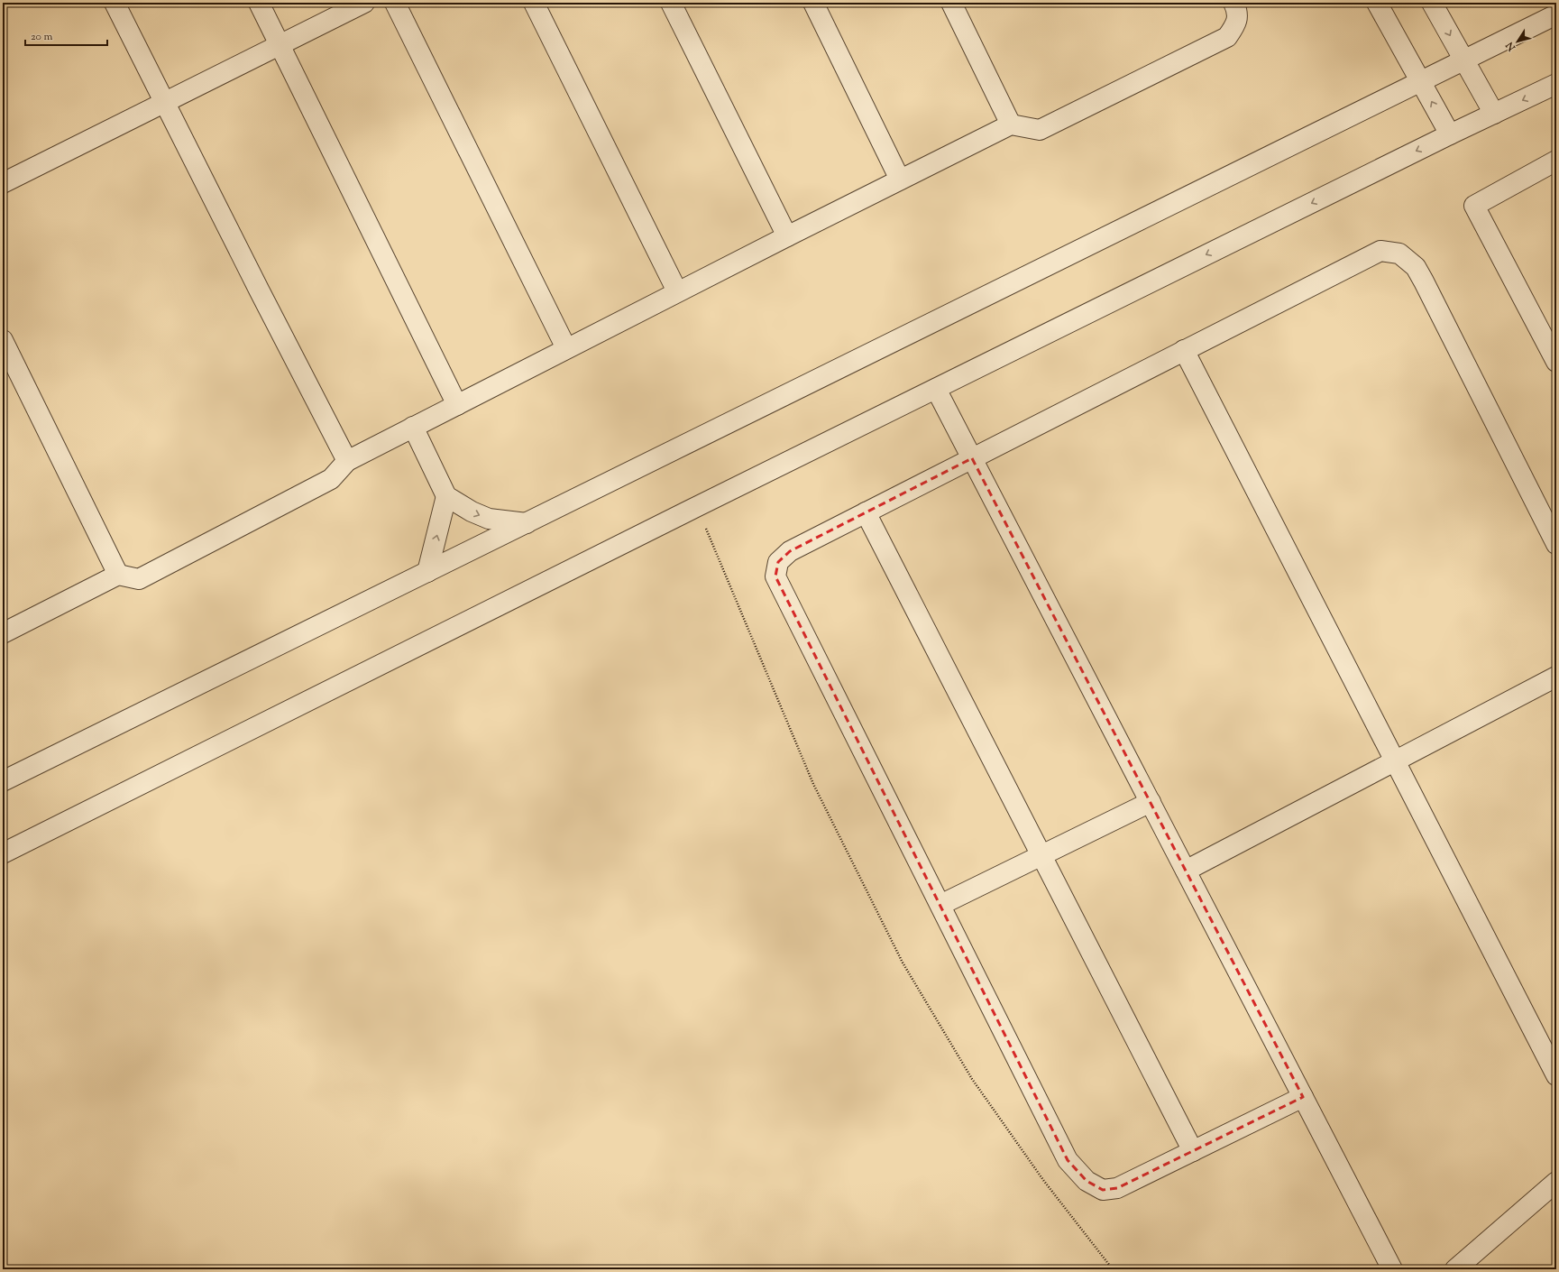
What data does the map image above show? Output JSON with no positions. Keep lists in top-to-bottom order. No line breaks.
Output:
{"scale_bar":"20 m","north":"bottom left"}
